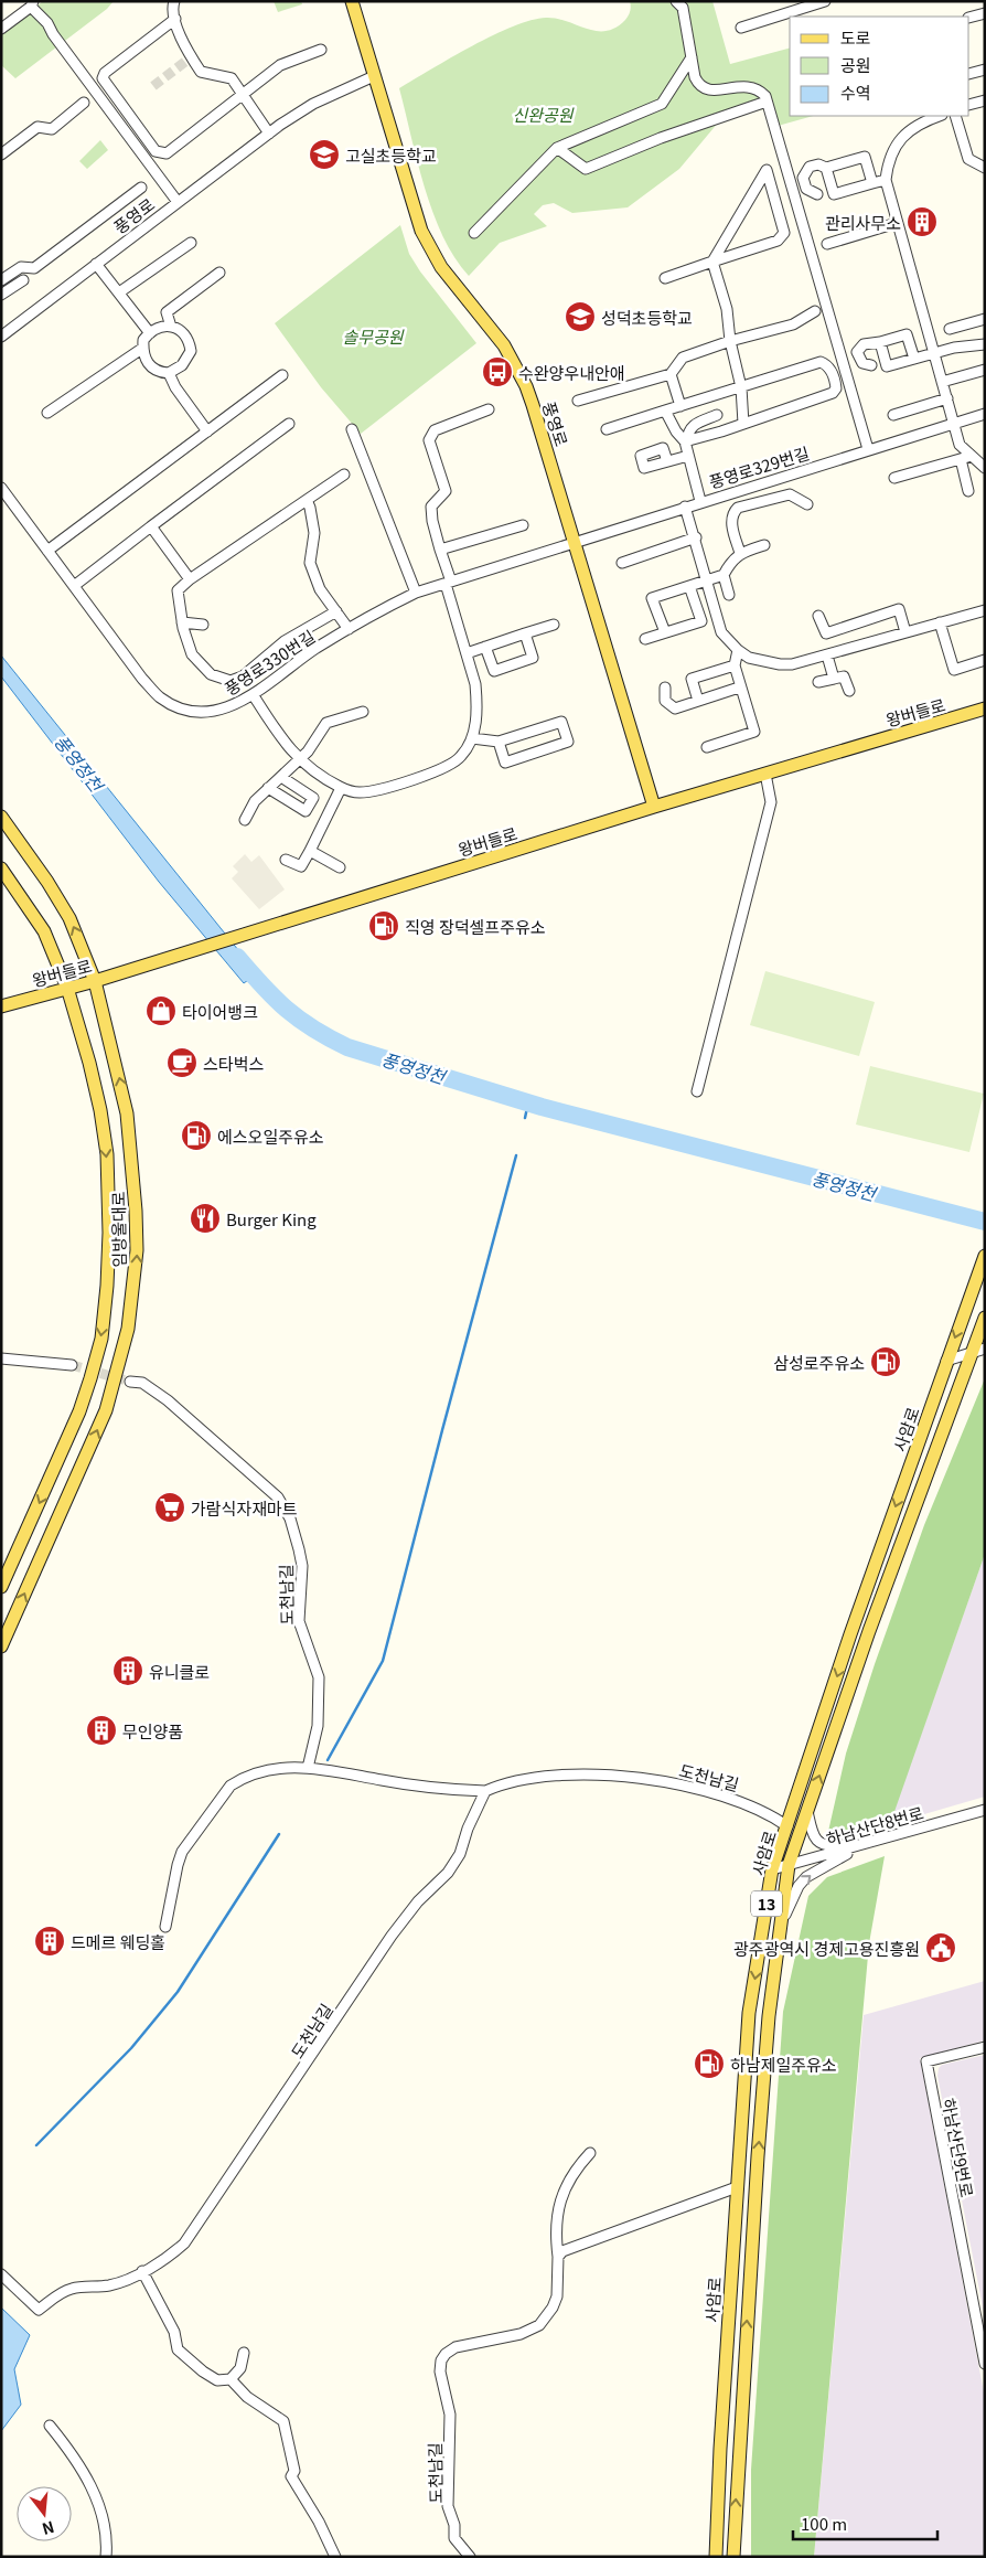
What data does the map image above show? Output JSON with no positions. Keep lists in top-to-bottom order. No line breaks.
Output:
{"streets":{"main road":["풍영로","왕버들로","임방울대로","사암로","13"],"street":["풍영로329번길","풍영로330번길","도천남길","하남산단8번로","하남산단9번로"]},"crossings":[["풍영로","풍영로329번길"],["풍영로","풍영로330번길"],["풍영로","왕버들로"],["풍영로329번길","풍영로330번길"],["왕버들로","임방울대로"],["사암로","도천남길"],["사암로","하남산단8번로"]],"water":["풍영정천"],"parks":["신완공원","솔무공원"],"places":{"school or university":["고실초등학교","성덕초등학교"],"building":["관리사무소","유니클로","무인양품","드메르 웨딩홀"],"bus stop":["수완양우내안애"],"fuel station":["직영 장덕셀프주유소","에스오일주유소","삼성로주유소","하남제일주유소"],"shop":["타이어뱅크"],"cafe":["스타벅스"],"restaurant":["Burger King"],"supermarket":["가람식자재마트"],"public building":["광주광역시 경제고용진흥원"]},"legend":["도로","공원","수역"],"scale_bar":"100 m","north":"bottom"}
